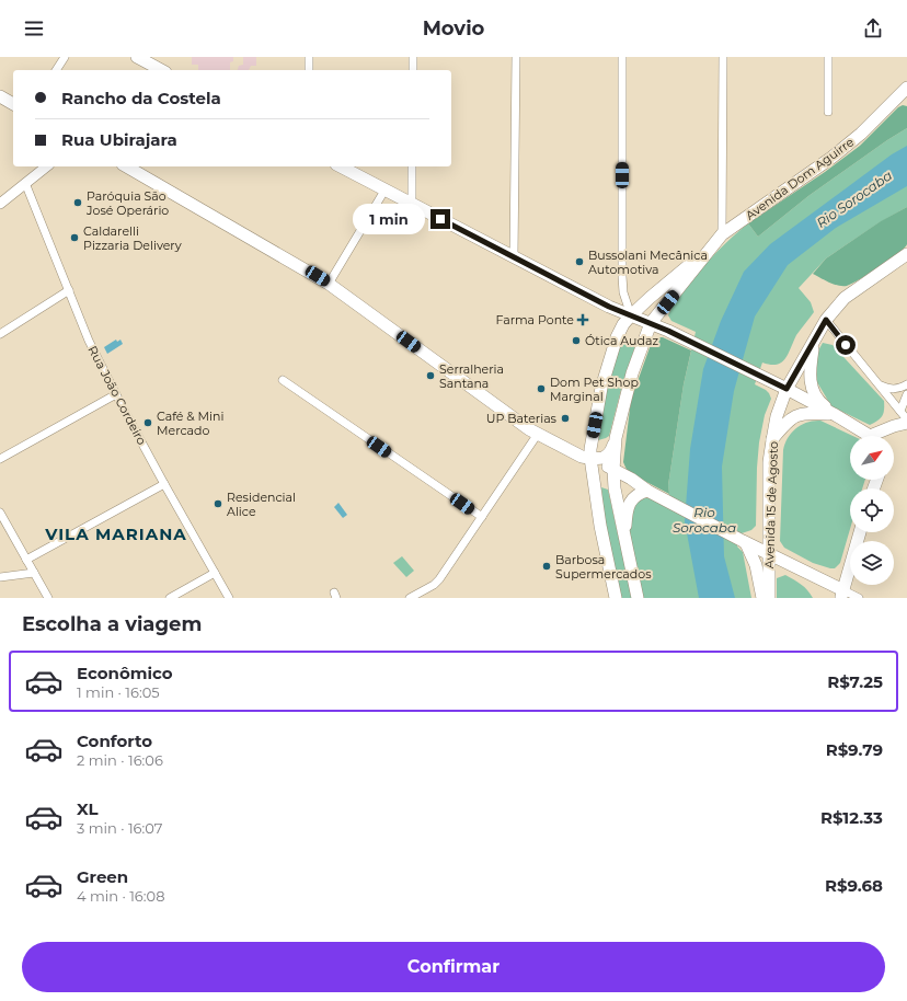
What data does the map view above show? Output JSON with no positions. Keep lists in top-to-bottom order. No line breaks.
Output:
{"streets":{"main road":["Avenida Dom Aguirre","Avenida 15 de Agosto"],"street":["Rua João Cordeiro"]},"districts":["VILA MARIANA"],"water":["Rio Sorocaba"],"places":{"other":["Paróquia São José Operário","Caldarelli Pizzaria Delivery","Bussolani Mecânica Automotiva","Ótica Audaz","Serralheria Santana","Dom Pet Shop Marginal","UP Baterias","Café & Mini Mercado","Residencial Alice","Barbosa Supermercados"],"health":["Farma Ponte"]},"north":"top right","page":{"header":"Movio","banner":["Rancho da Costela","Rua Ubirajara"],"bubble":"1 min","heading":"Escolha a viagem","list":[{"name":"Econômico","note":"1 min · 16:05","value":"R$7.25"},{"name":"Conforto","note":"2 min · 16:06","value":"R$9.79"},{"name":"XL","note":"3 min · 16:07","value":"R$12.33"},{"name":"Green","note":"4 min · 16:08","value":"R$9.68"}],"buttons":"Confirmar"}}
